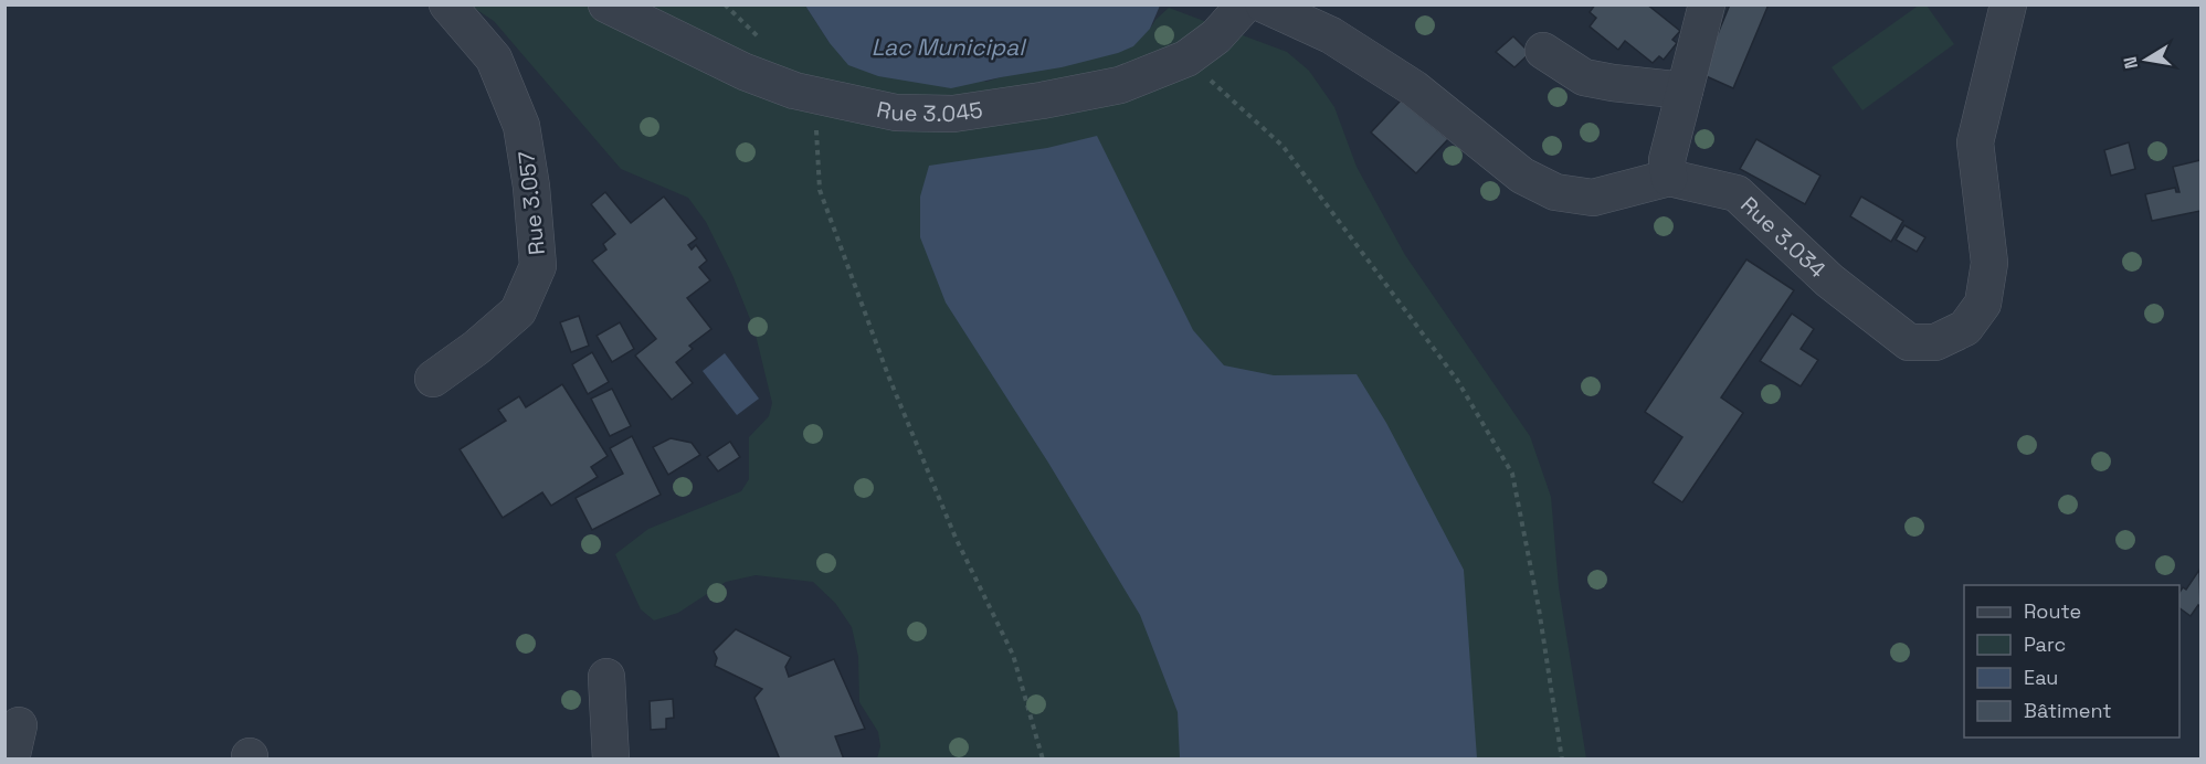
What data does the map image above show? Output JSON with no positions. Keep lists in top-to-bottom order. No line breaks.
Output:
{"streets":{"street":["Rue 3.045","Rue 3.057","Rue 3.034"]},"water":["Lac Municipal"],"legend":["Route","Parc","Eau","Bâtiment"],"north":"left"}
